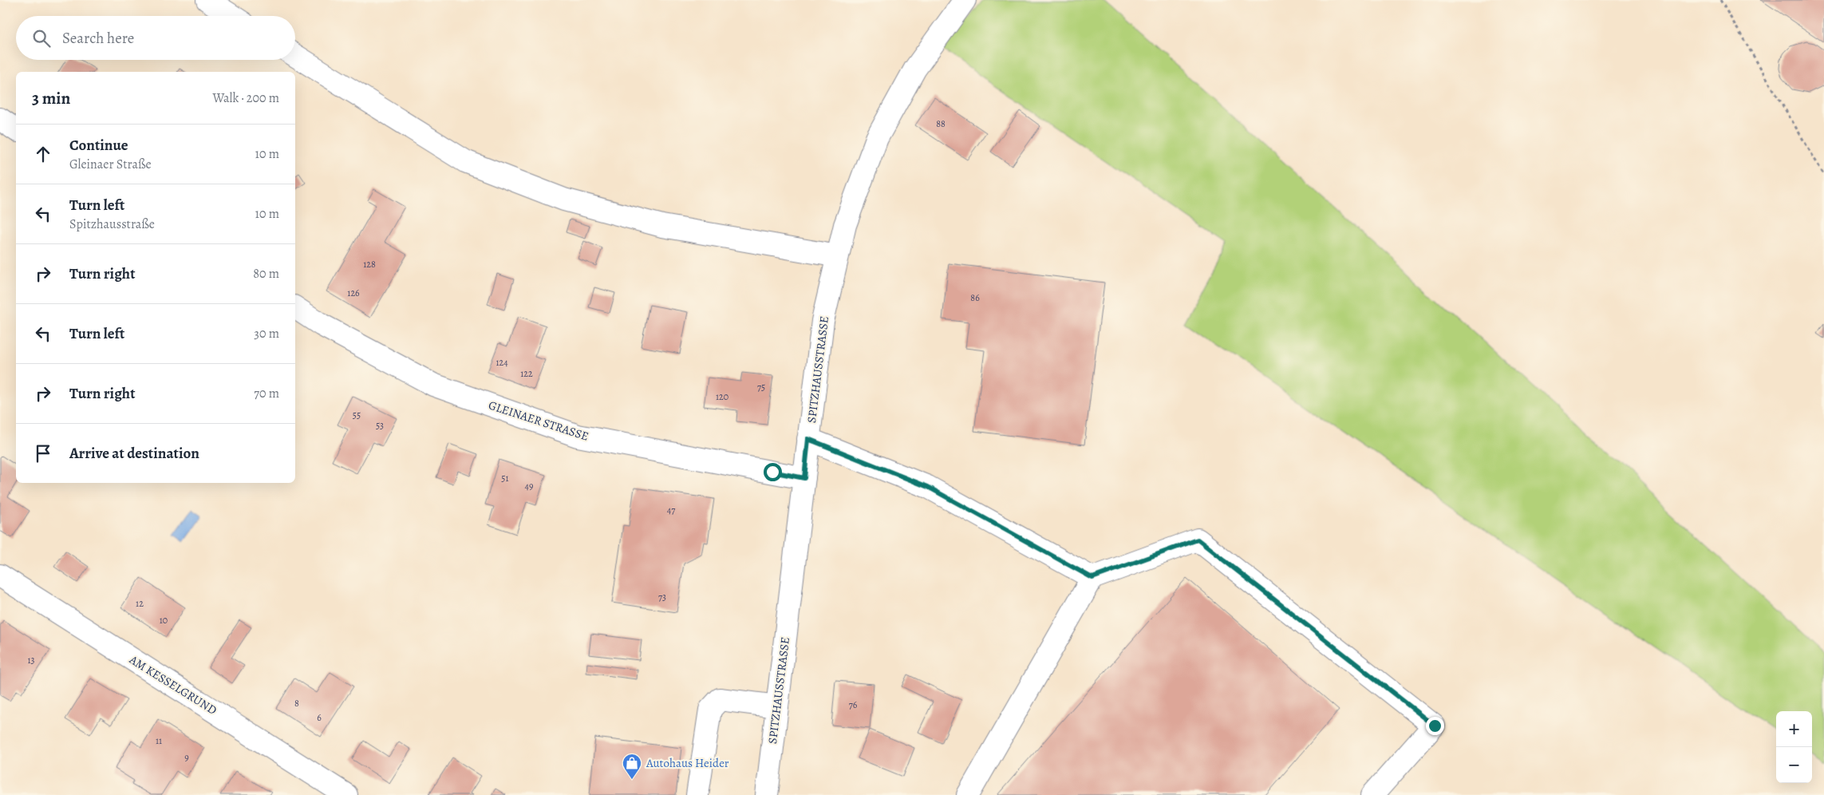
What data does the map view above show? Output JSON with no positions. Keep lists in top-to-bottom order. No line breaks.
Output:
{"streets":{"street":["SPITZHAUSSTRASSE","GLEINAER STRASSE","AM KESSELGRUND"]},"crossings":[["SPITZHAUSSTRASSE","GLEINAER STRASSE"]],"places":{"shop":["Autohaus Heider"]},"house_numbers":["88","128","126","86","124","122","75","120","55","53","51","49","47","73","12","10","13","8","76","6","11","9"],"page":{"search":"Search here","heading":["3 min","Walk · 200 m"],"list":[["Continue","Gleinaer Straße","10 m"],["Turn left","Spitzhausstraße","10 m"],["Turn right","80 m"],["Turn left","30 m"],["Turn right","70 m"],"Arrive at destination"],"map_buttons":["+","−"]}}
